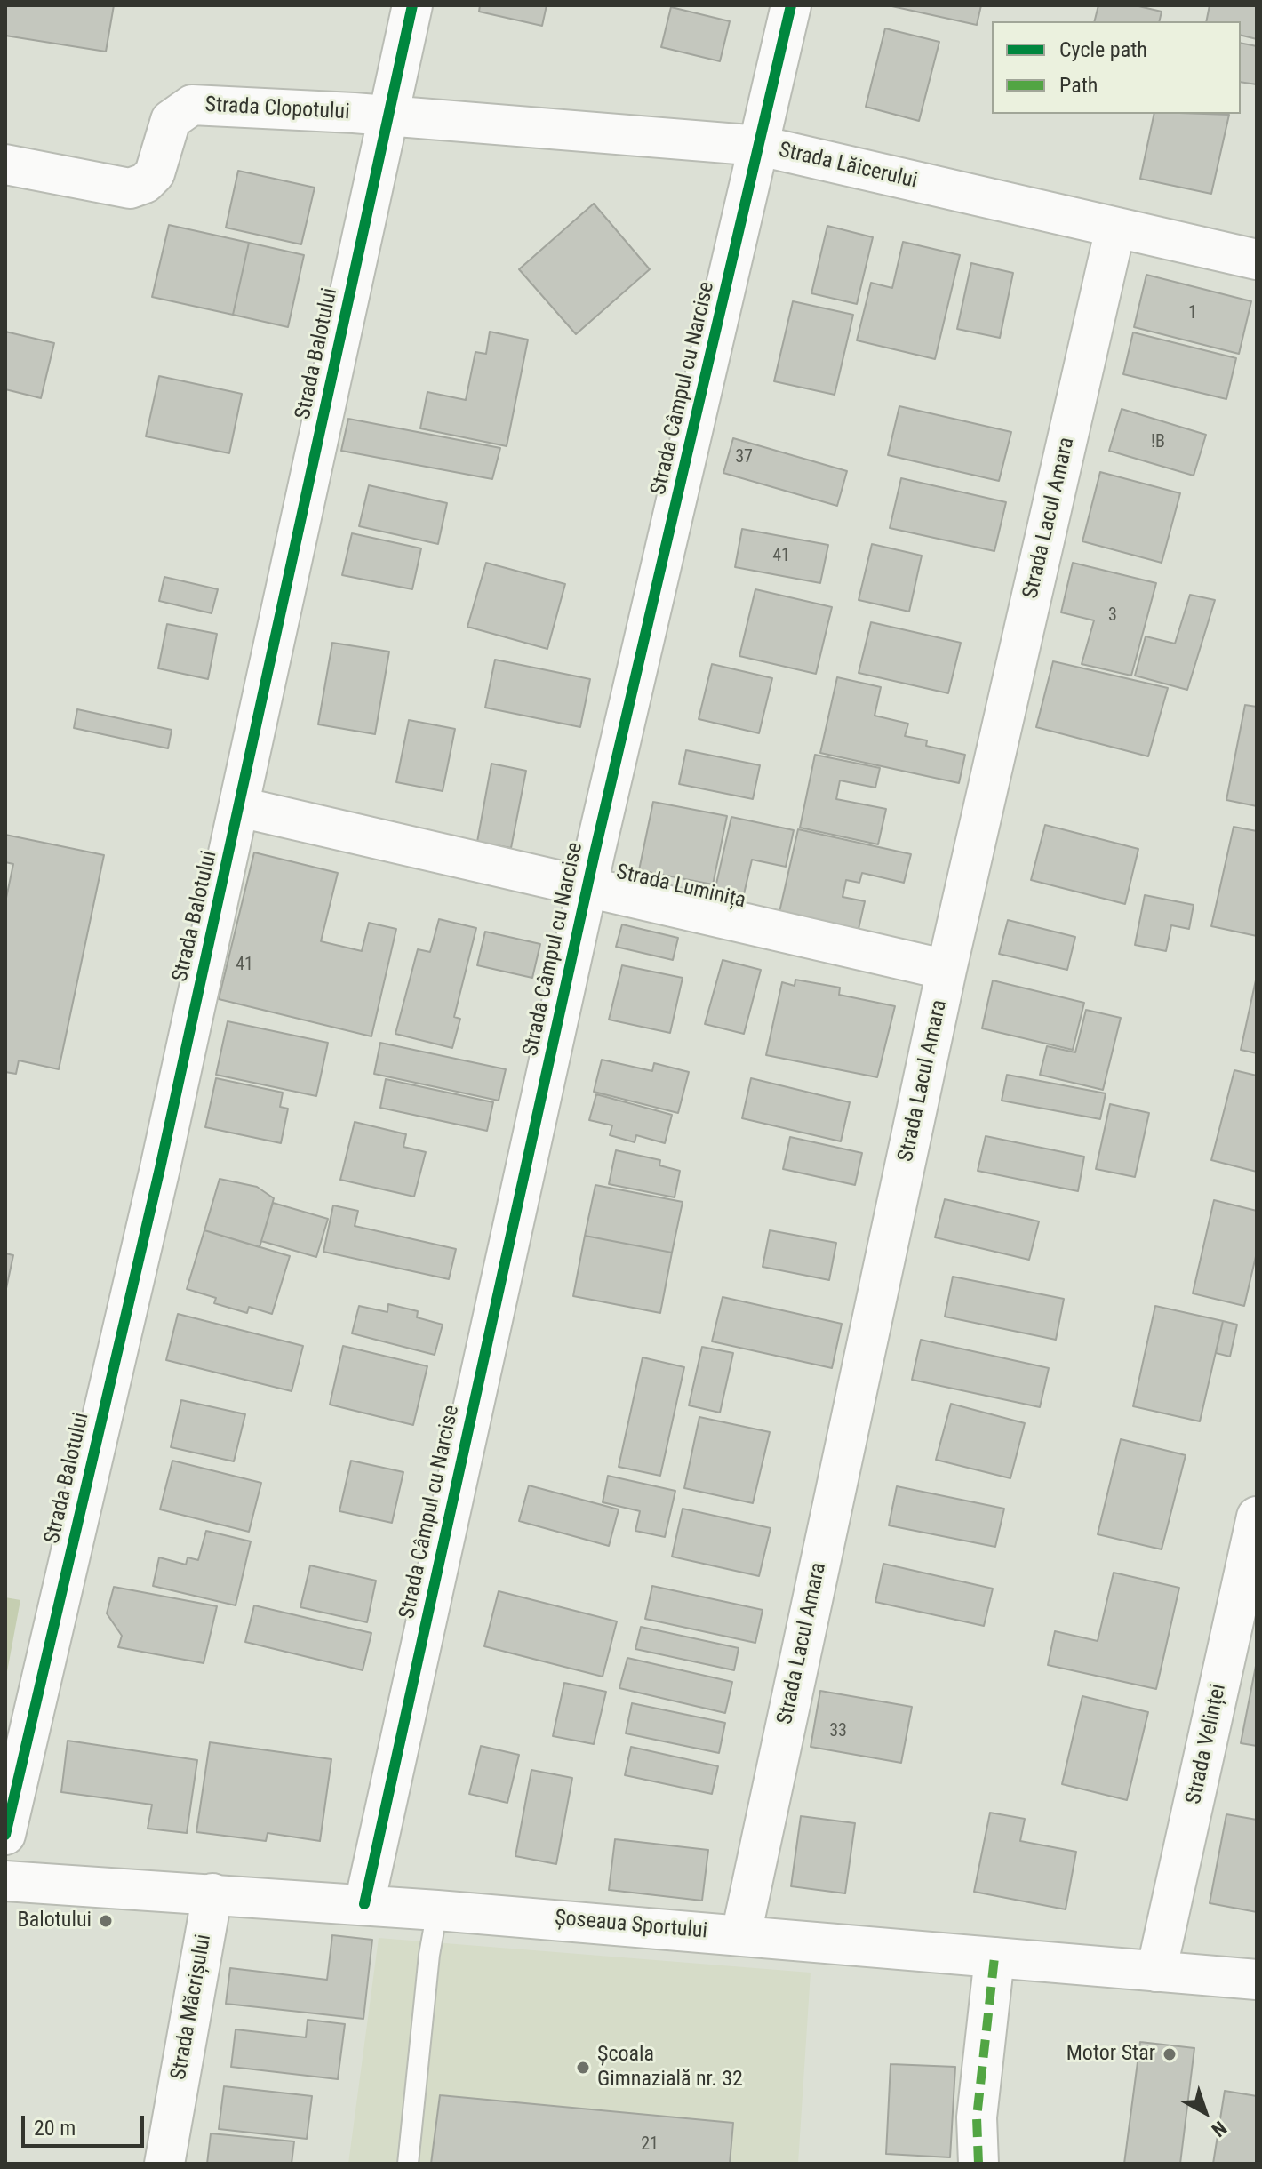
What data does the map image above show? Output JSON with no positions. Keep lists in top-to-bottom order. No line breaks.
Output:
{"streets":{"street":["Strada Clopotului","Strada Lăicerului","Strada Balotului","Strada Câmpul cu Narcise","Strada Lacul Amara","Strada Luminița","Strada Velinței","Șoseaua Sportului","Strada Măcrișului"]},"crossings":[["Strada Clopotului","Strada Lăicerului"],["Strada Clopotului","Strada Balotului"],["Strada Lăicerului","Strada Balotului"],["Strada Lăicerului","Strada Câmpul cu Narcise"],["Strada Lăicerului","Strada Lacul Amara"],["Strada Balotului","Strada Luminița"],["Strada Câmpul cu Narcise","Strada Luminița"],["Strada Câmpul cu Narcise","Șoseaua Sportului"],["Strada Lacul Amara","Strada Luminița"],["Strada Lacul Amara","Șoseaua Sportului"],["Strada Velinței","Șoseaua Sportului"],["Șoseaua Sportului","Strada Măcrișului"]],"places":["Balotului","Motor Star","Școala Gimnazială nr. 32"],"house_numbers":["1","!B","37","41","3","41","33","21"],"legend":["Cycle path","Path"],"scale_bar":"20 m","north":"bottom right"}
